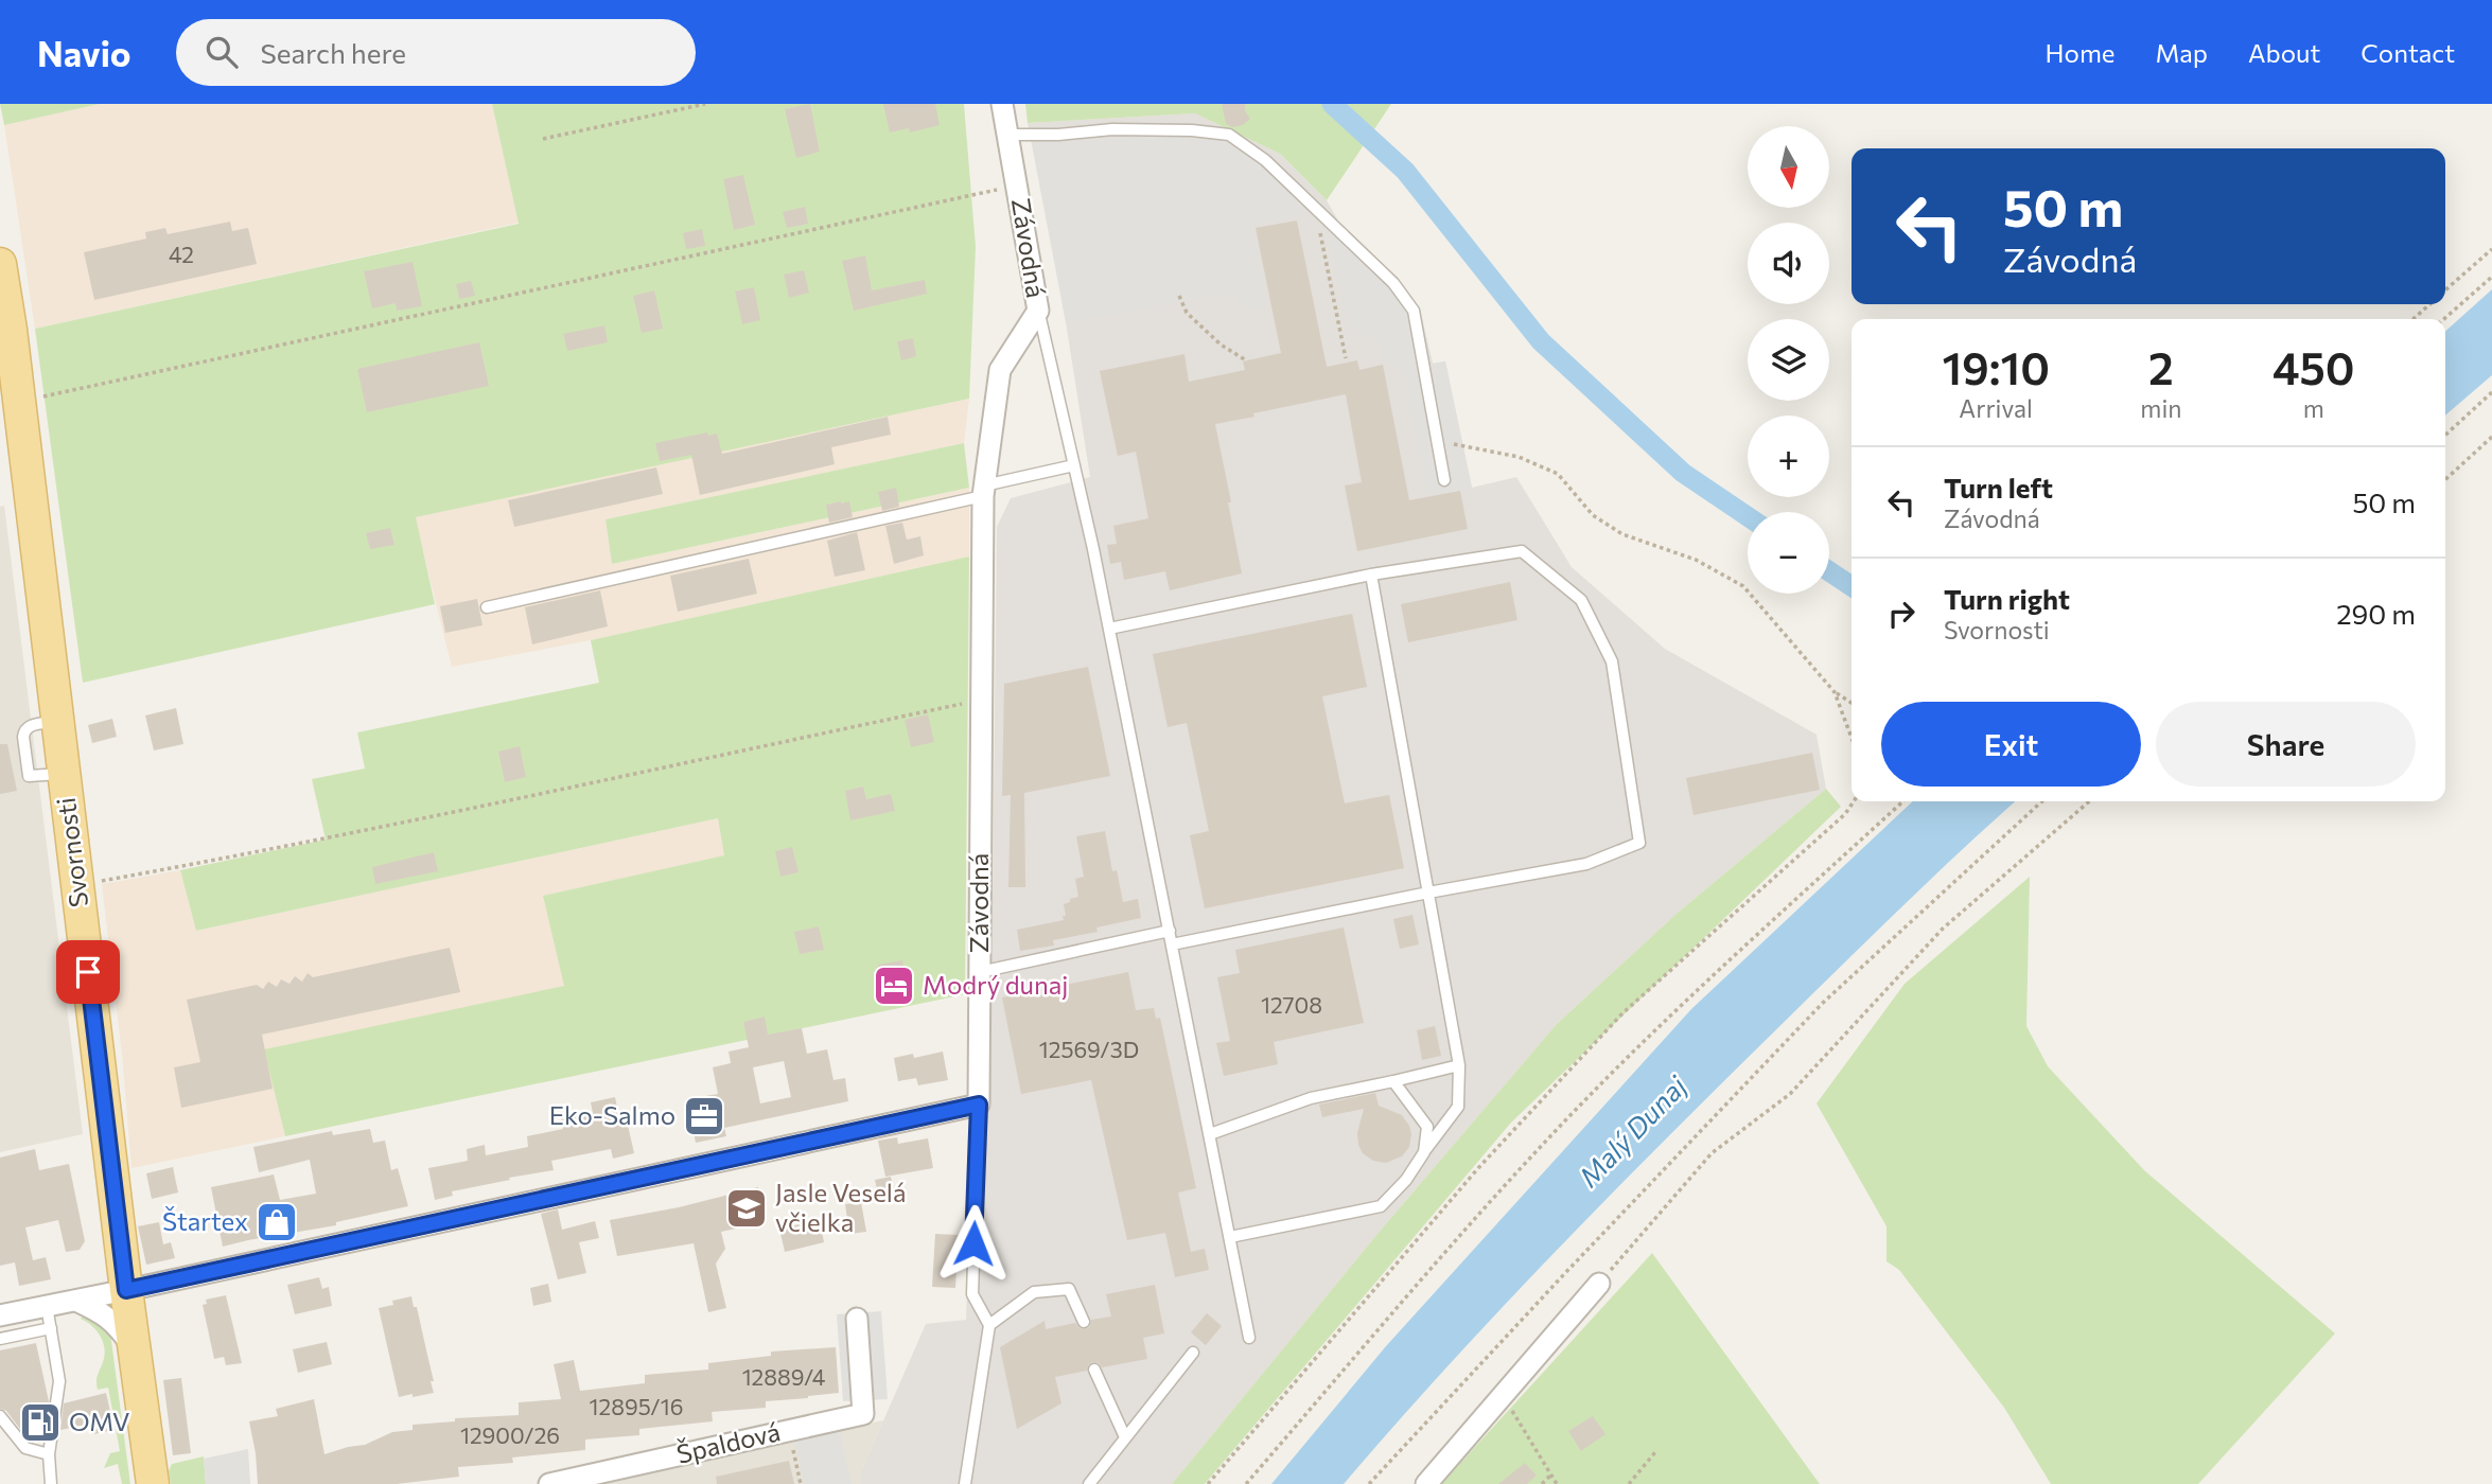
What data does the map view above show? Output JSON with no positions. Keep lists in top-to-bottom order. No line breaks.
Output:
{"streets":{"main road":["Svornosti"],"street":["Závodná","Špaldová"]},"water":["Malý Dunaj"],"places":{"hotel":["Modrý dunaj"],"office":["Eko-Salmo"],"school or university":["Jasle Veselá včielka"],"shop":["Štartex"],"fuel station":["OMV"]},"house_numbers":["42","12708","12569/3D","12889/4","12895/16","12900/26"],"north":"bottom","page":{"header":"Navio","search":"Search here","nav":["Home","Map","About","Contact"],"map_buttons":["+","−"],"turn":["50 m","Závodná"],"eta":["19:10","Arrival","2","min","450","m"],"list":[{"name":"Turn left","note":"Závodná","value":"50 m"},{"name":"Turn right","note":"Svornosti","value":"290 m"}],"buttons":["Exit","Share"]}}
